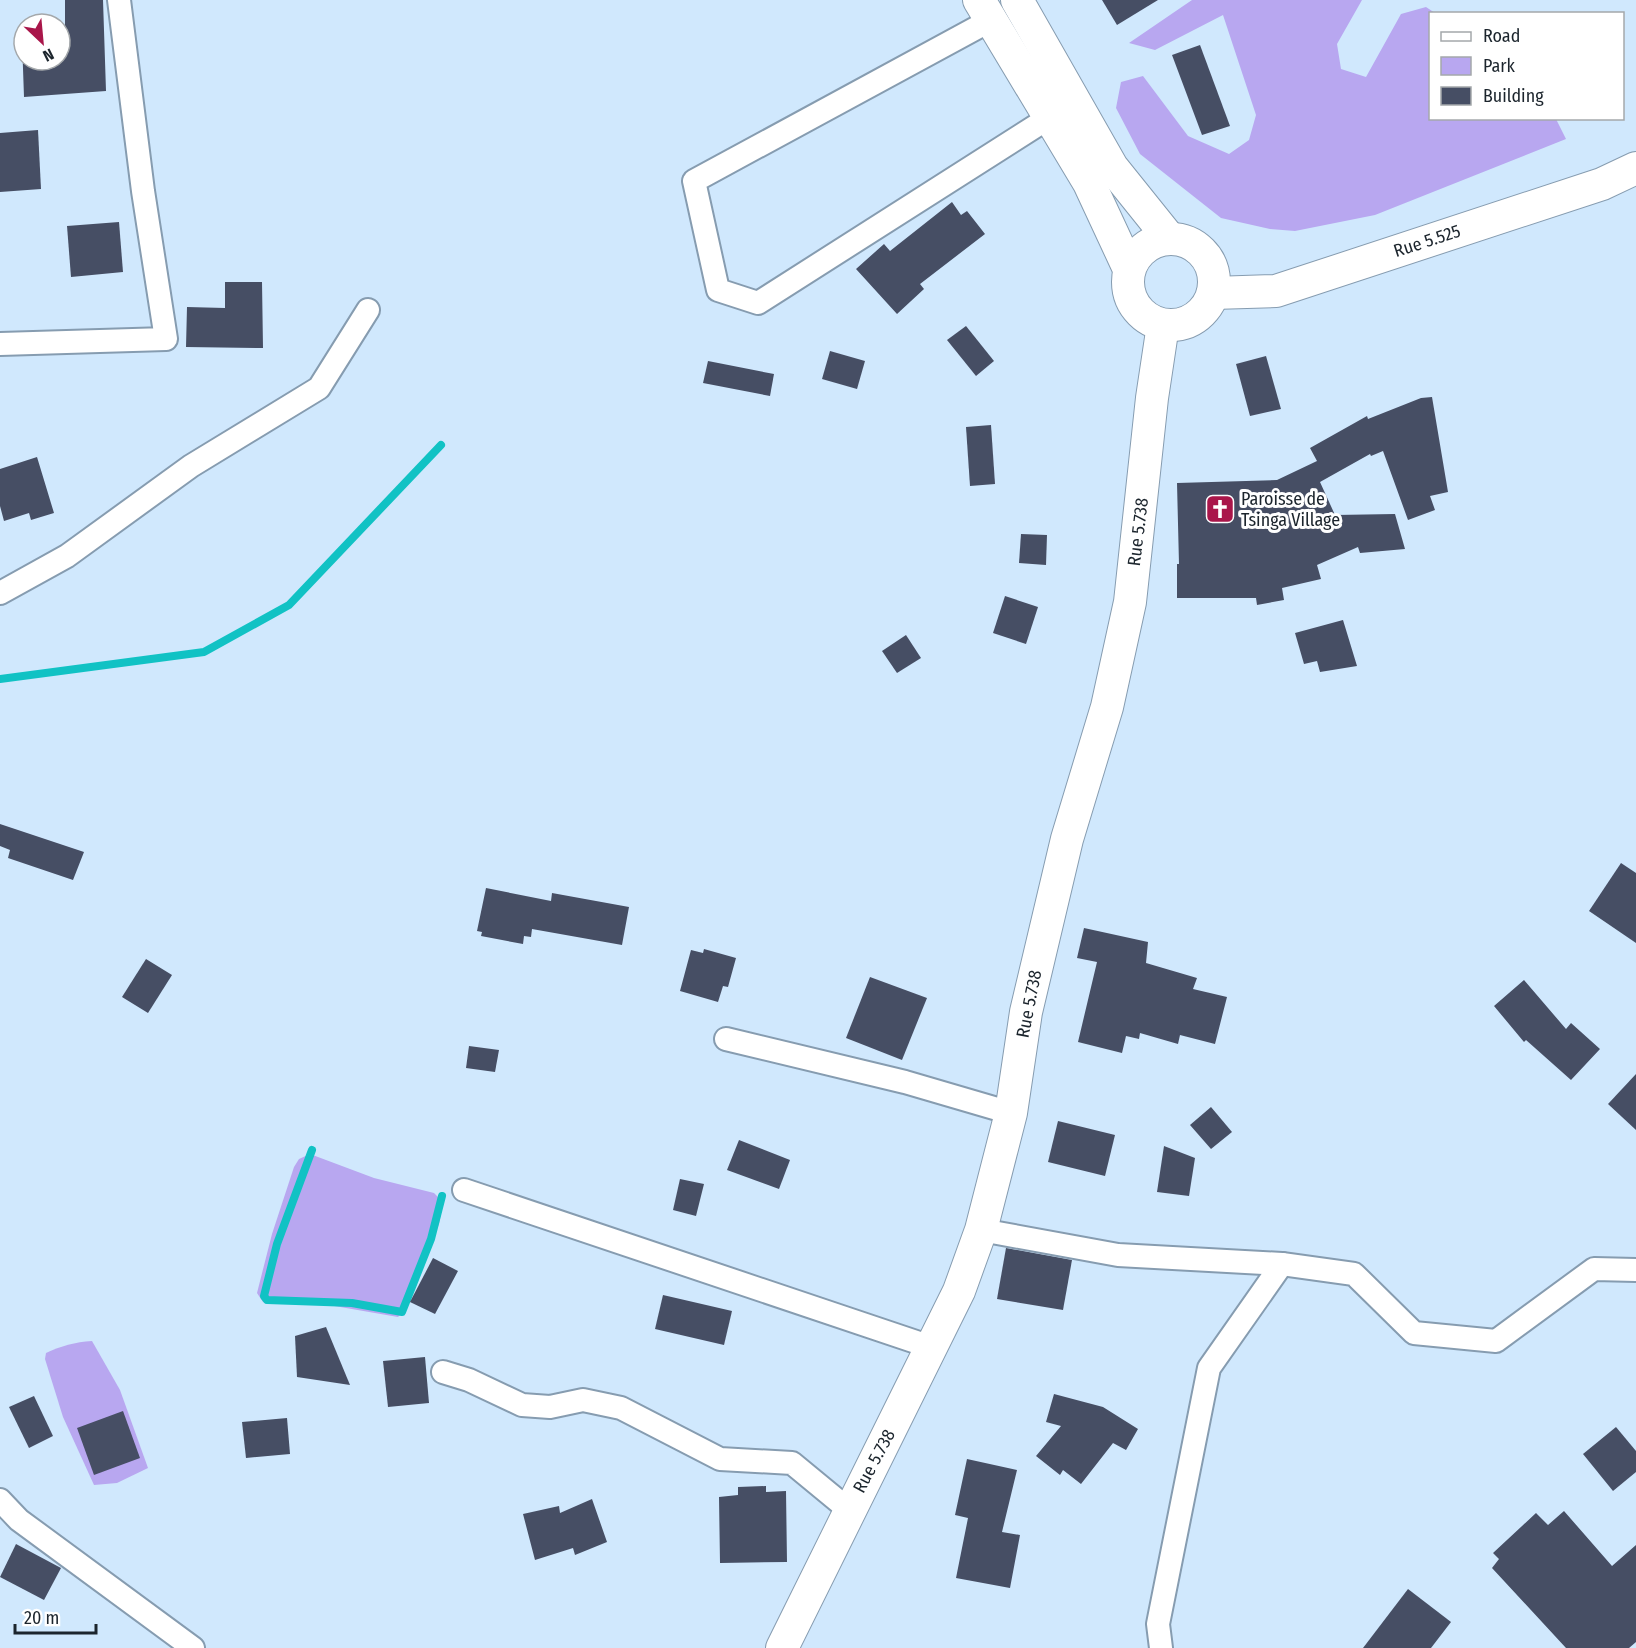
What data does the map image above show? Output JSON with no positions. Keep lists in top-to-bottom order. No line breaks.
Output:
{"streets":{"street":["Rue 5.525","Rue 5.738"]},"crossings":[["Rue 5.525","Rue 5.738"]],"places":{"church":["Paroisse de Tsinga Village"]},"legend":["Road","Park","Building"],"scale_bar":"20 m","north":"bottom right"}
